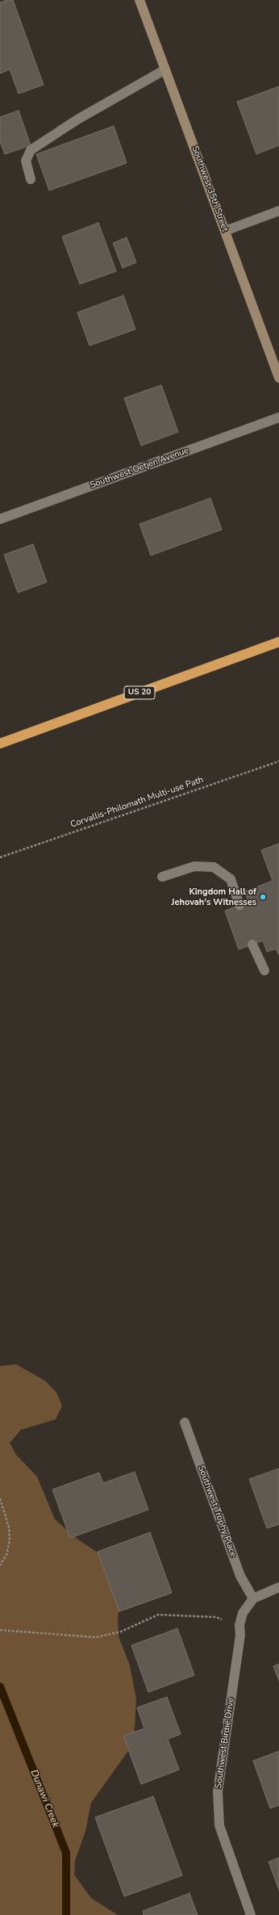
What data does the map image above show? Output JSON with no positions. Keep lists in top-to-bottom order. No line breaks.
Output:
{"streets":{"highway":["US 20"],"main road":["Southwest 35th Street"],"street":["Southwest Oetjen Avenue","Southwest Trophy Place","Southwest Birdie Drive"],"path":["Corvallis-Philomath Multi-use Path"]},"crossings":[["Southwest Trophy Place","Southwest Birdie Drive"]],"water":["Dunawi Creek"],"places":["Kingdom Hall of Jehovah's Witnesses"]}
